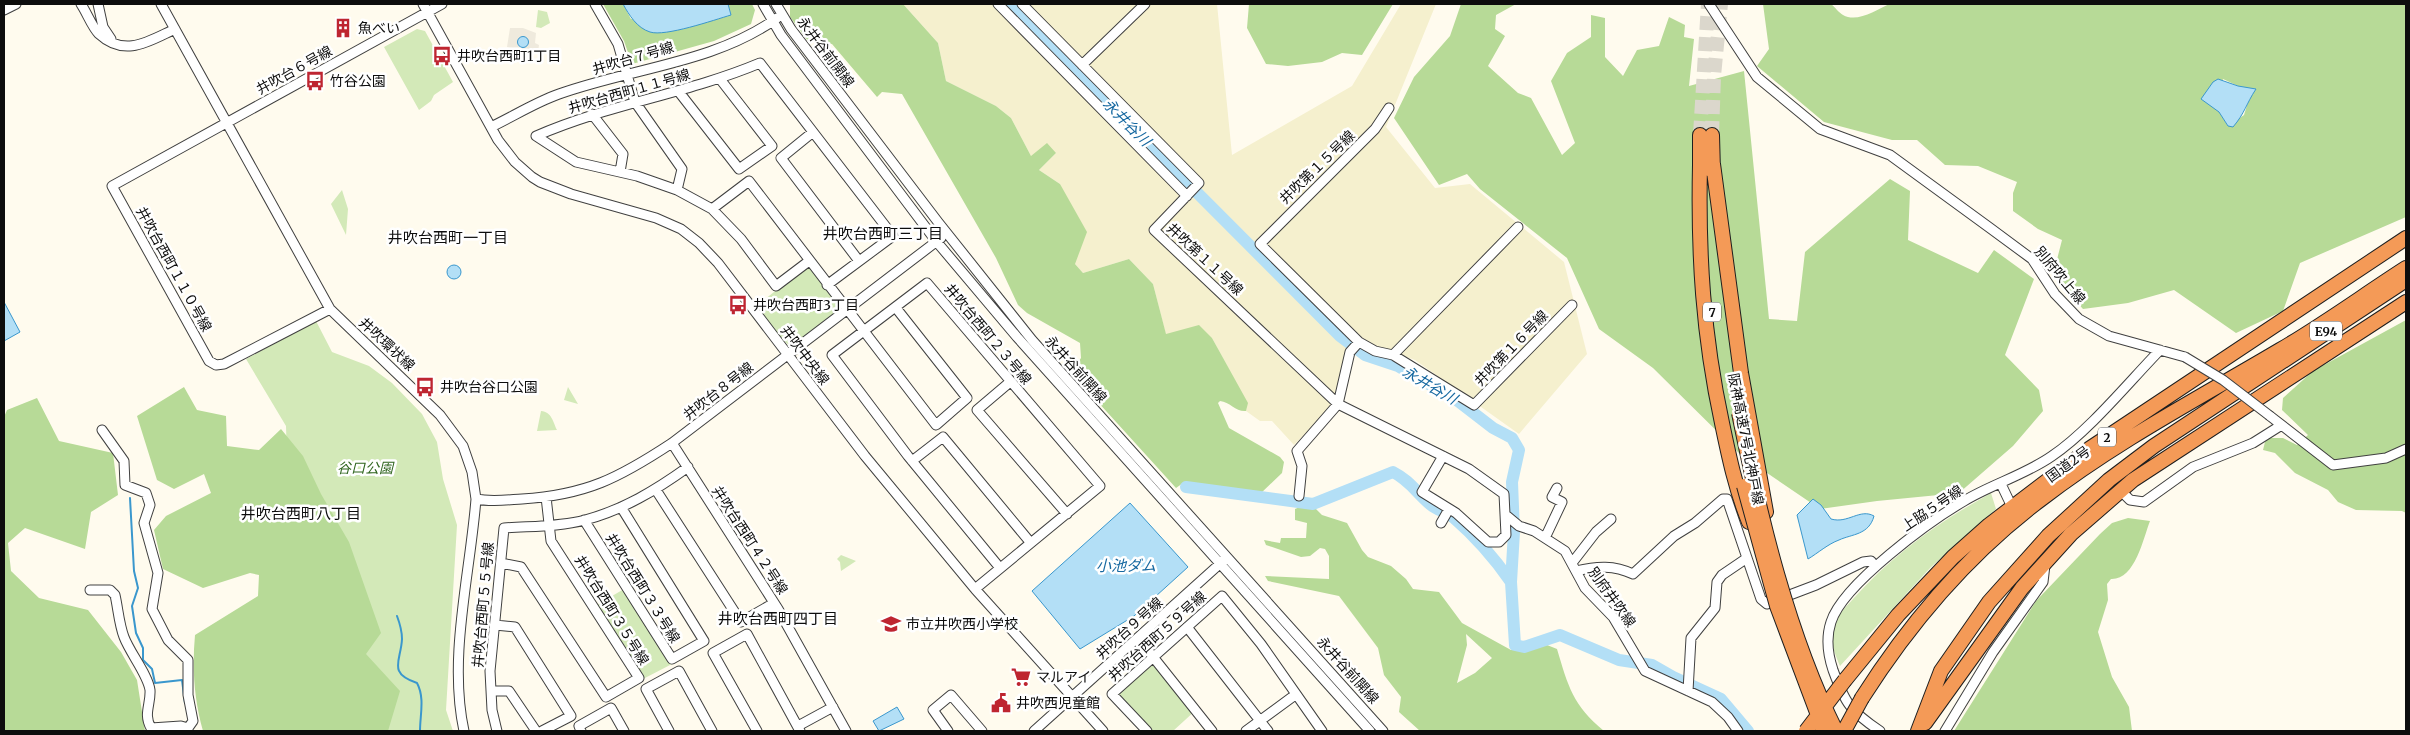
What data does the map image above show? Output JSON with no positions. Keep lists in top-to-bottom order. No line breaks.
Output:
{"streets":{"highway":["7","E94","2","阪神高速7号北神戸線","国道2号"],"street":["永井谷前開線","井吹台７号線","井吹台６号線","井吹台西町１１号線","井吹第１５号線","井吹第１１号線","井吹台西町１１０号線","別府吹上線","井吹台西町２３号線","井吹環状線","井吹第１６号線","井吹中央線","井吹台８号線","上脇５号線","井吹台西町４２号線","井吹台西町３３号線","別府井吹線","井吹台西町５５号線","井吹台西町３５号線","井吹台９号線","井吹台西町５９号線"]},"crossings":[["永井谷前開線","井吹台７号線"],["永井谷前開線","井吹台８号線"],["永井谷前開線","井吹台９号線"],["井吹台７号線","井吹中央線"],["井吹台６号線","井吹台西町１１０号線"],["井吹台６号線","井吹環状線"],["井吹台６号線","井吹中央線"],["井吹第１５号線","井吹第１６号線"],["井吹台西町１１０号線","井吹環状線"],["別府吹上線","上脇５号線"],["井吹台西町２３号線","井吹中央線"],["井吹環状線","井吹台８号線"],["井吹中央線","井吹台８号線"],["井吹中央線","井吹台９号線"],["井吹台８号線","井吹台西町４２号線"],["井吹台８号線","井吹台西町３５号線"],["井吹台西町４２号線","井吹台西町５５号線"],["井吹台西町３３号線","井吹台西町５５号線"],["井吹台西町５５号線","井吹台西町３５号線"]],"districts":["井吹台西町三丁目","井吹台西町一丁目","井吹台西町八丁目","井吹台西町四丁目"],"water":["永井谷川","小池ダム"],"parks":["谷口公園"],"places":{"building":["魚べい"],"bus stop":["井吹台西町1丁目","竹谷公園","井吹台西町3丁目","井吹台谷口公園"],"school or university":["市立井吹西小学校"],"supermarket":["マルアイ"],"public building":["井吹西児童館"]}}
